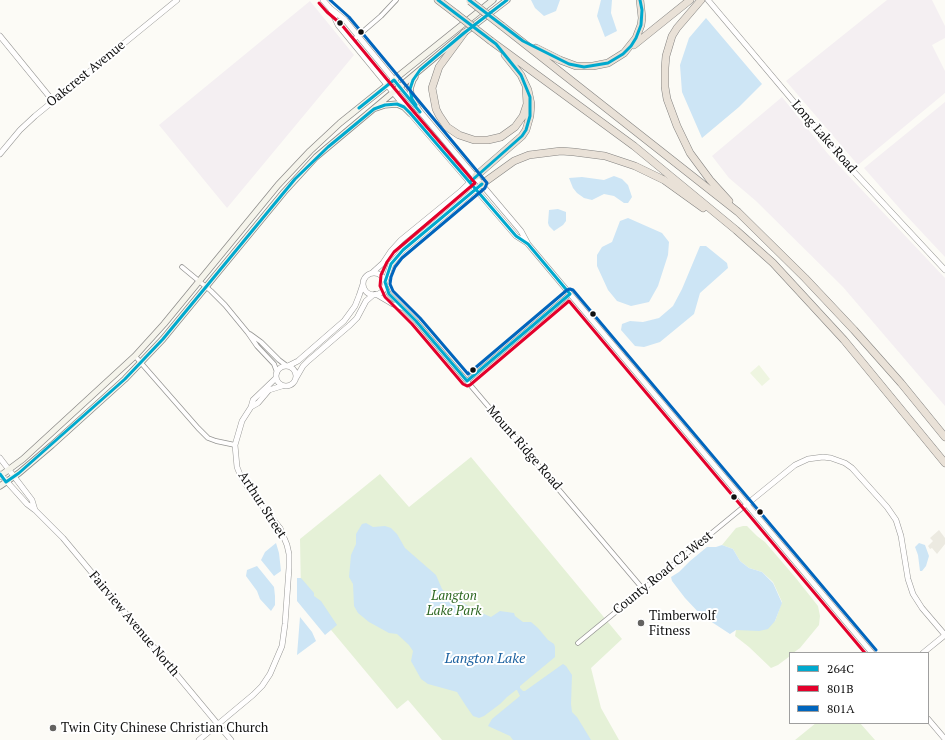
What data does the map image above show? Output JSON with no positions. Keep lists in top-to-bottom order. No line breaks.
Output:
{"streets":{"street":["Oakcrest Avenue","Long Lake Road","Mount Ridge Road","Arthur Street","County Road C2 West","Fairview Avenue North"]},"crossings":[["Mount Ridge Road","County Road C2 West"],["Arthur Street","Fairview Avenue North"]],"water":["Langton Lake"],"parks":["Langton Lake Park"],"places":["Timberwolf Fitness","Twin City Chinese Christian Church"],"lines":["transit line 264C","transit line 801A","transit line 801B"],"legend":["264C","801B","801A"]}
